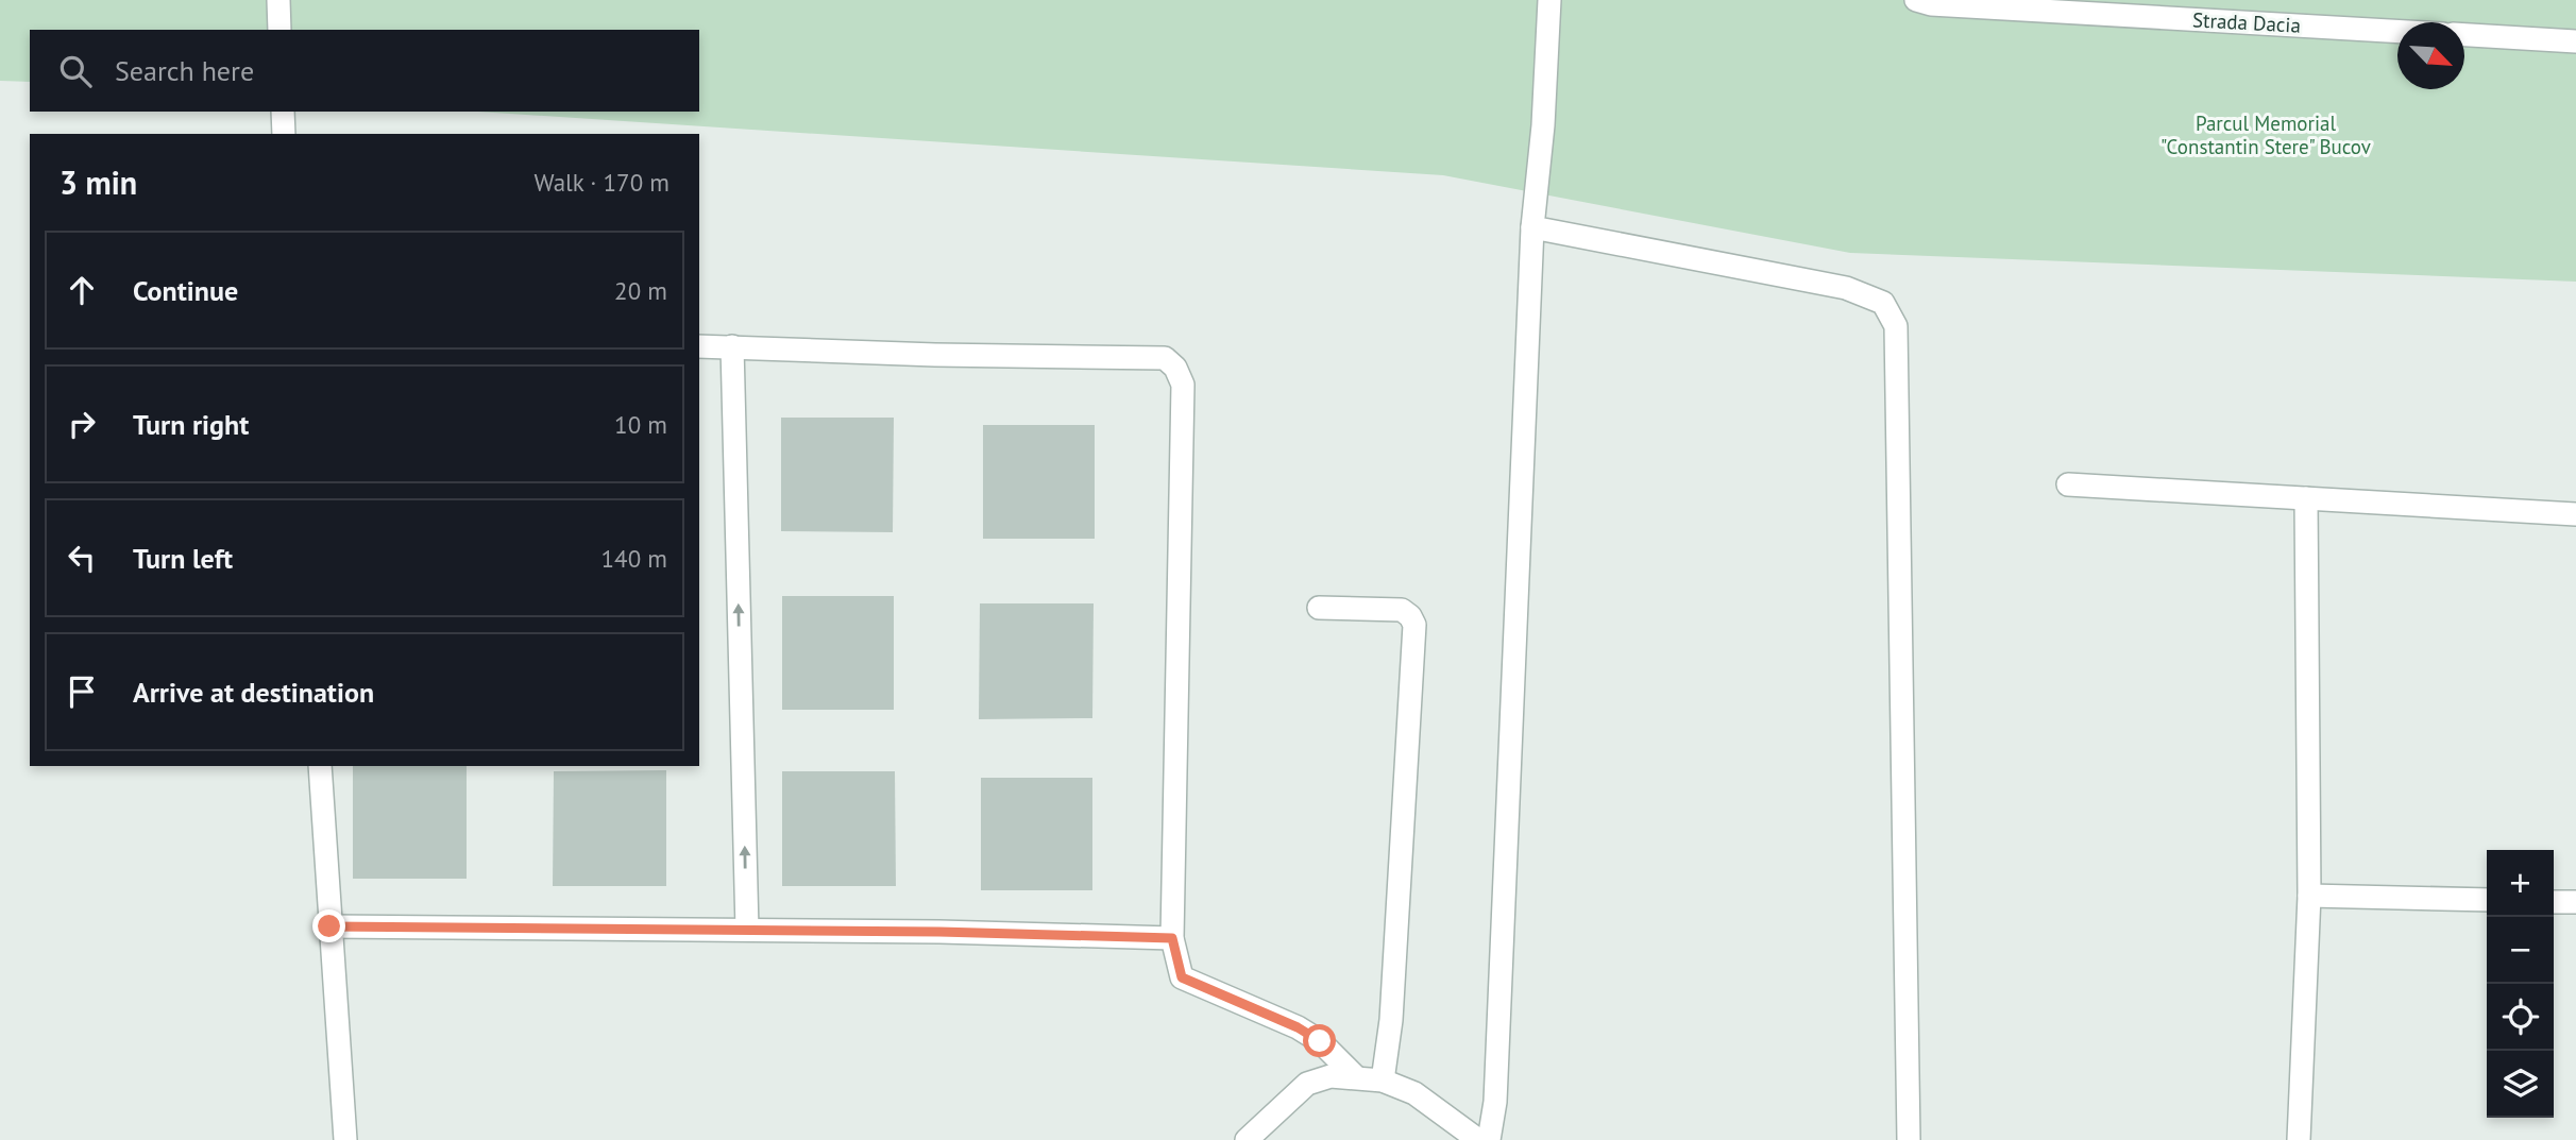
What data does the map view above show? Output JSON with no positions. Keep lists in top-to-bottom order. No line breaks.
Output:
{"streets":{"street":["Strada Dacia"]},"parks":["Parcul Memorial \"Constantin Stere\" Bucov"],"north":"bottom right","page":{"search":"Search here","heading":["3 min","Walk · 170 m"],"list":[["Continue","20 m"],["Turn right","10 m"],["Turn left","140 m"],"Arrive at destination"],"map_buttons":["+","−"]}}
